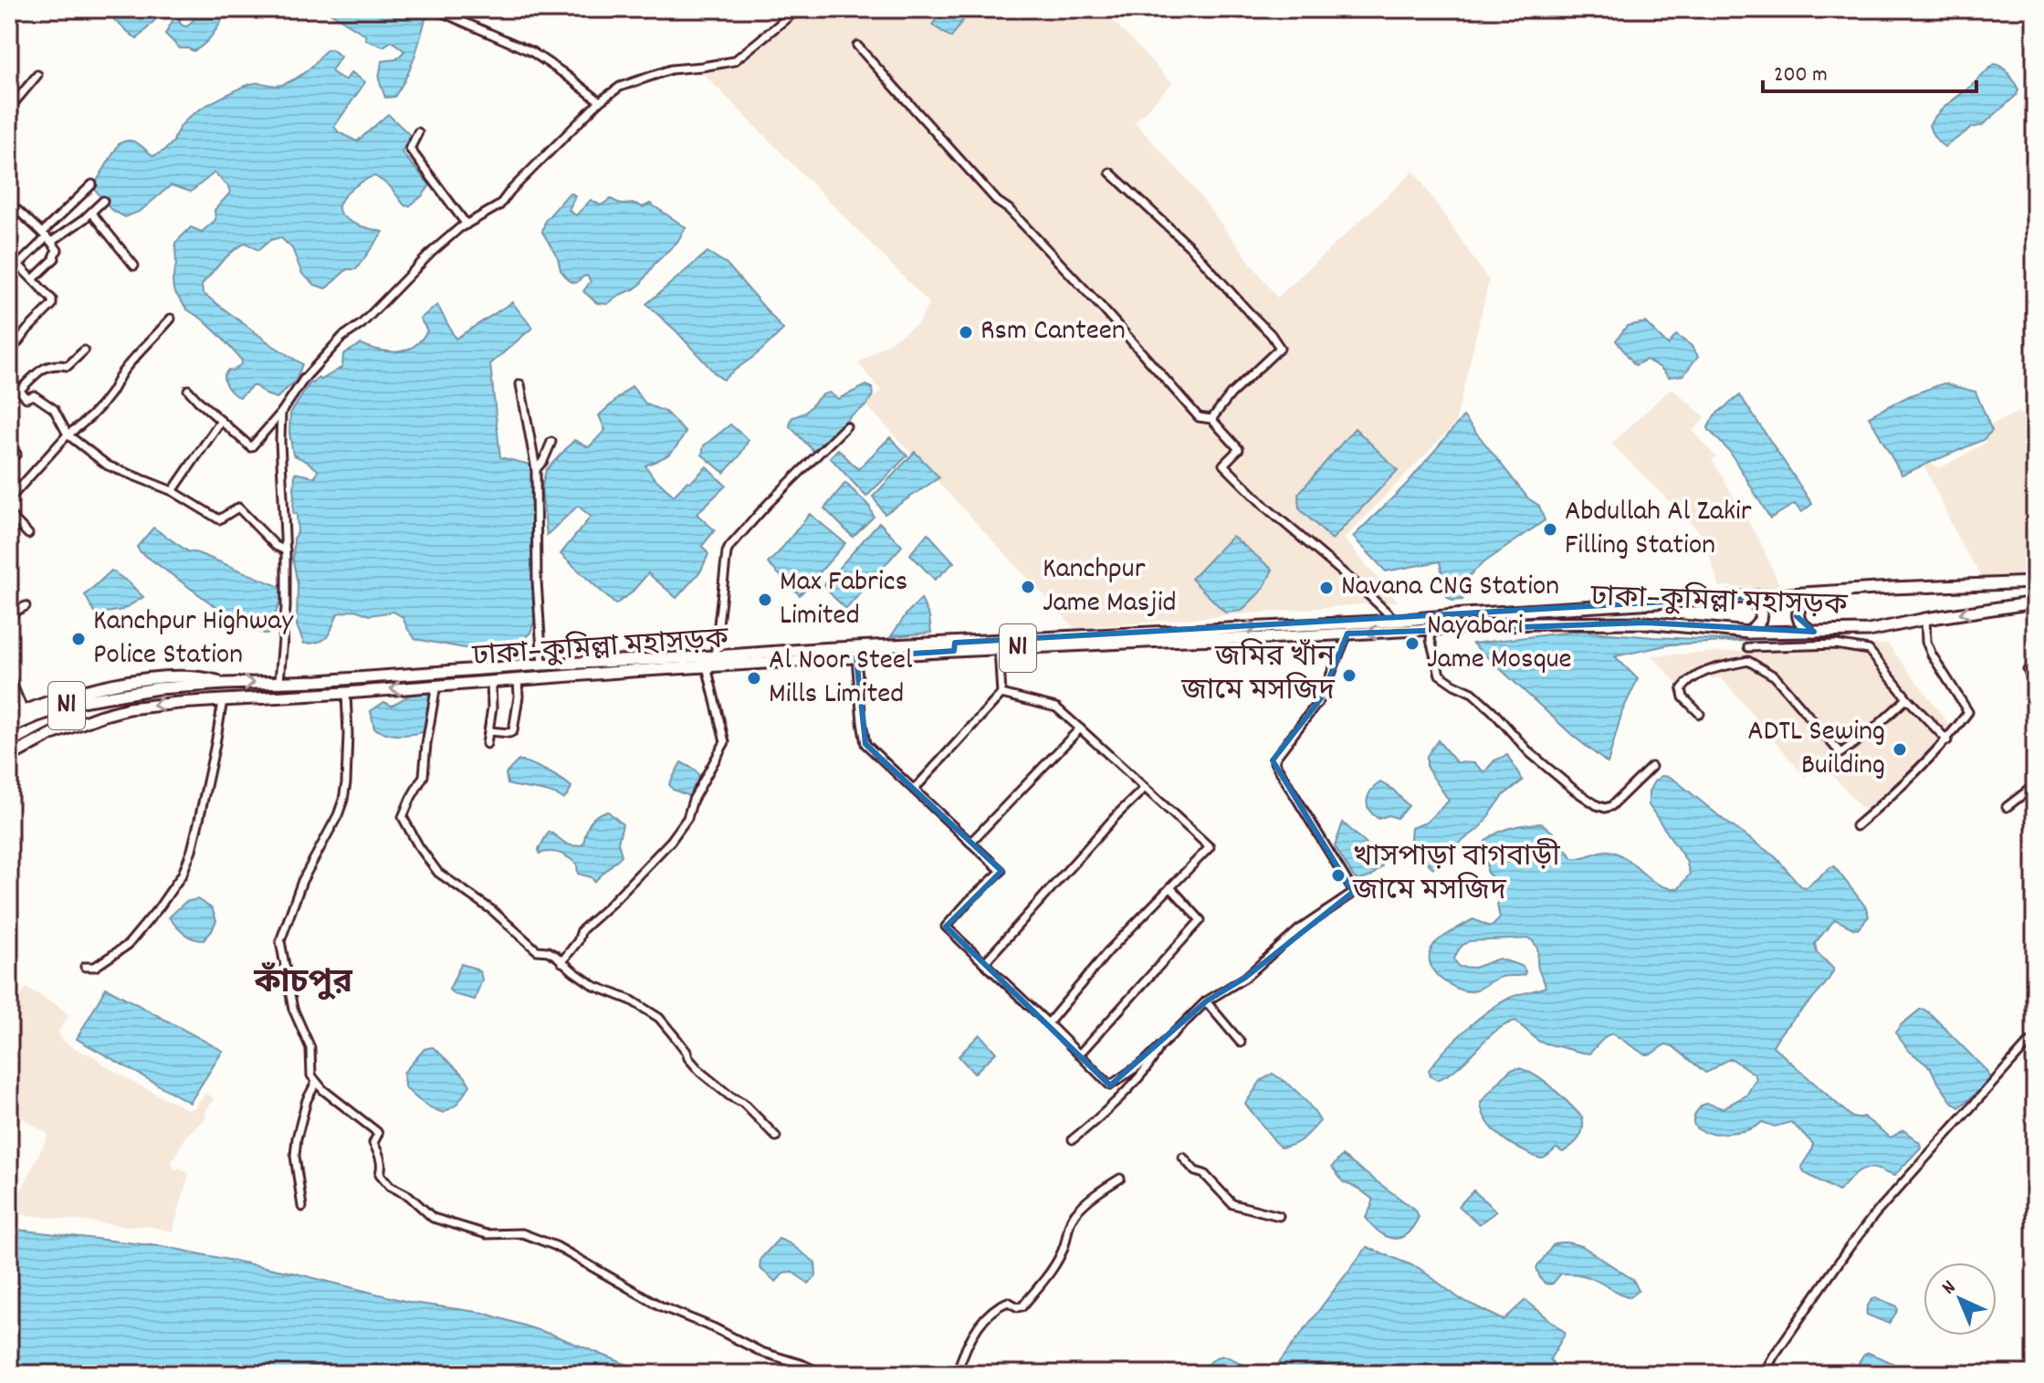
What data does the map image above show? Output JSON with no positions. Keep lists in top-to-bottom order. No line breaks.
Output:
{"streets":{"highway":["ঢাকা–কুমিল্লা মহাসড়ক","N1"]},"crossings":[["ঢাকা–কুমিল্লা মহাসড়ক","N1"]],"districts":["কাঁচপুর"],"places":["Rsm Canteen","Abdullah Al Zakir Filling Station","Kanchpur Jame Masjid","Navana CNG Station","Max Fabrics Limited","Kanchpur Highway Police Station","Nayabari Jame Mosque","জমির খাঁন জামে মসজিদ","Al Noor Steel Mills Limited","ADTL Sewing Building","খাসপাড়া বাগবাড়ী জামে মসজিদ"],"scale_bar":"200 m","north":"top left"}
